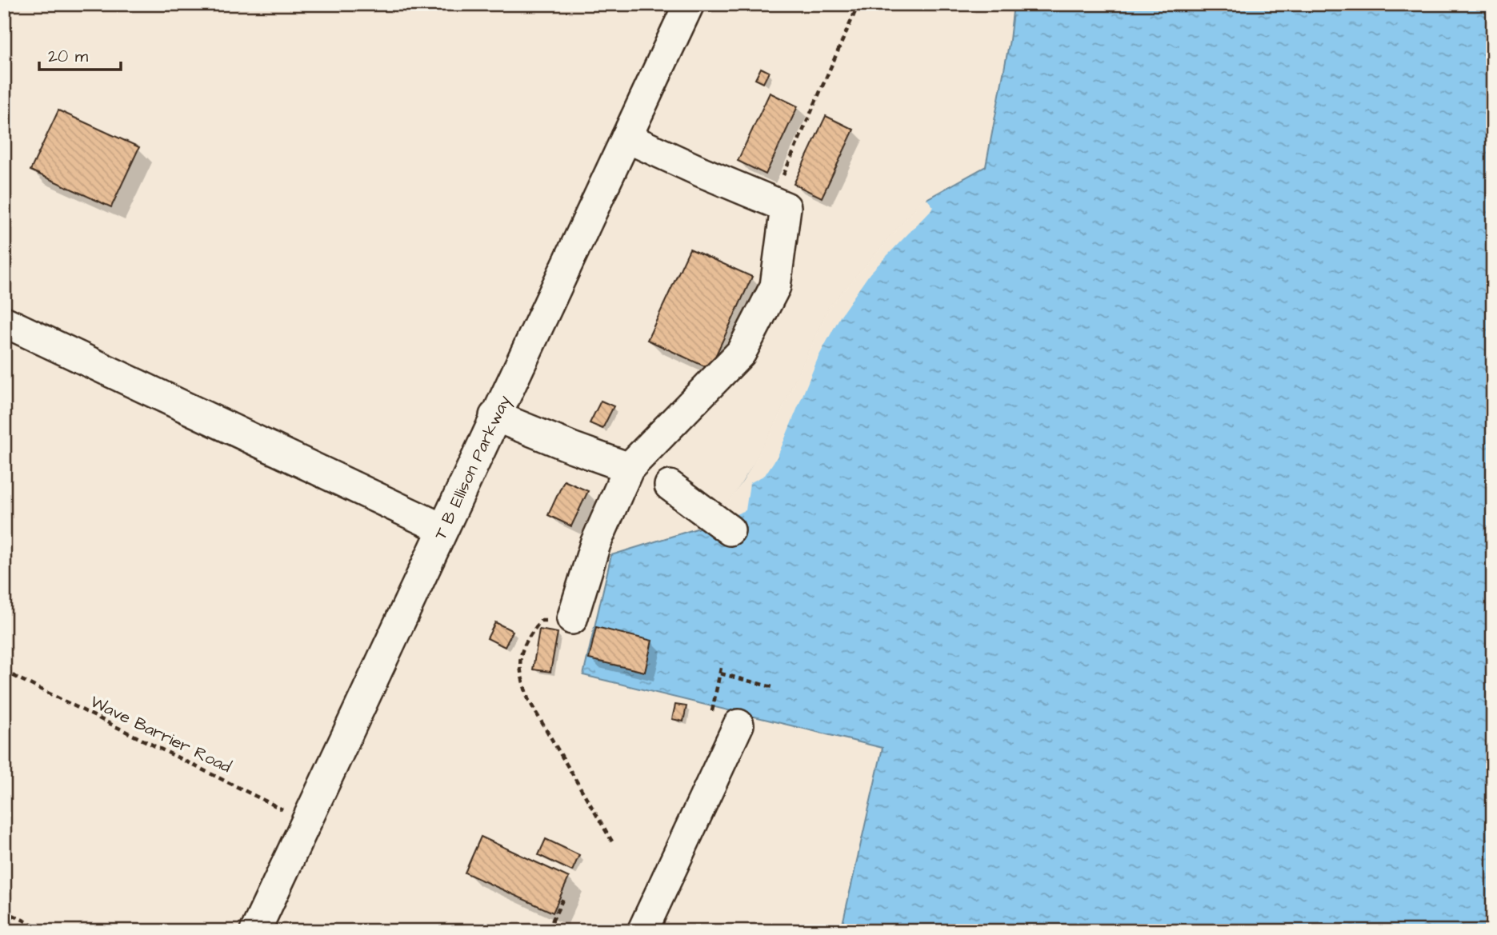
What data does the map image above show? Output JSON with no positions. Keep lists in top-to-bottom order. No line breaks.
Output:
{"streets":{"street":["T B Ellison Parkway"],"path":["Wave Barrier Road"]},"crossings":[["T B Ellison Parkway","Wave Barrier Road"]],"scale_bar":"20 m"}
